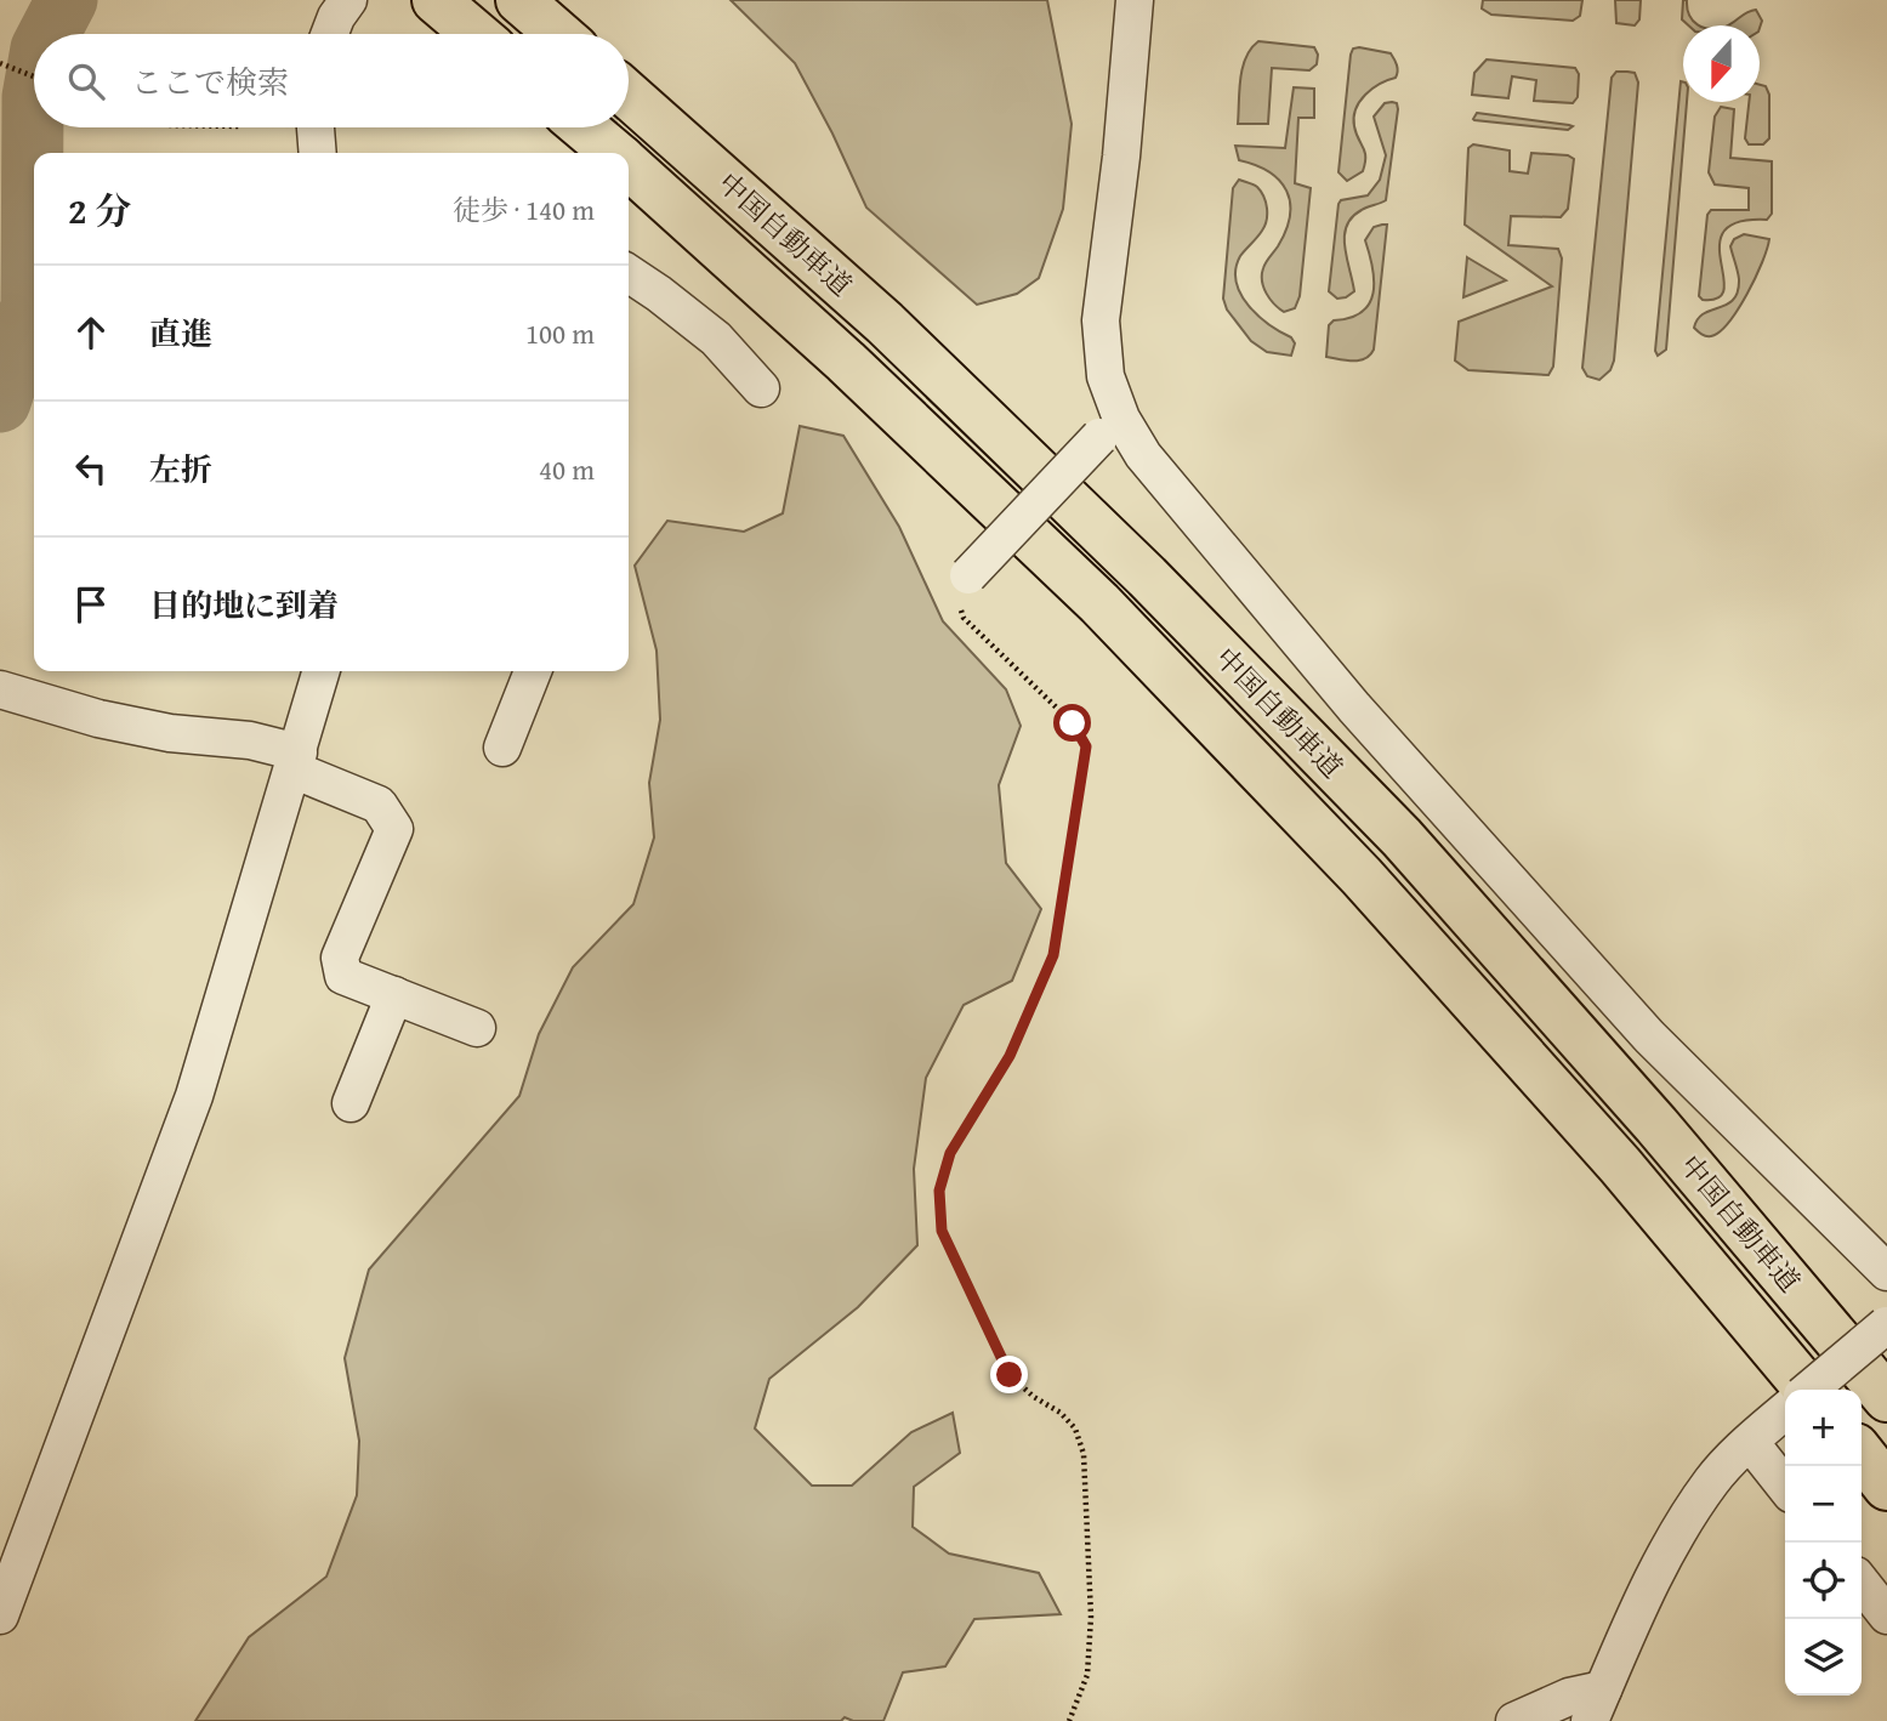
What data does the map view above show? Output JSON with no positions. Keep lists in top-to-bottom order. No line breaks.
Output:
{"streets":{"highway":["中国自動車道"]},"north":"bottom","page":{"search":"ここで検索","heading":["2 分","徒歩 · 140 m"],"list":[["直進","100 m"],["左折","40 m"],"目的地に到着"],"map_buttons":["+","−"]}}
